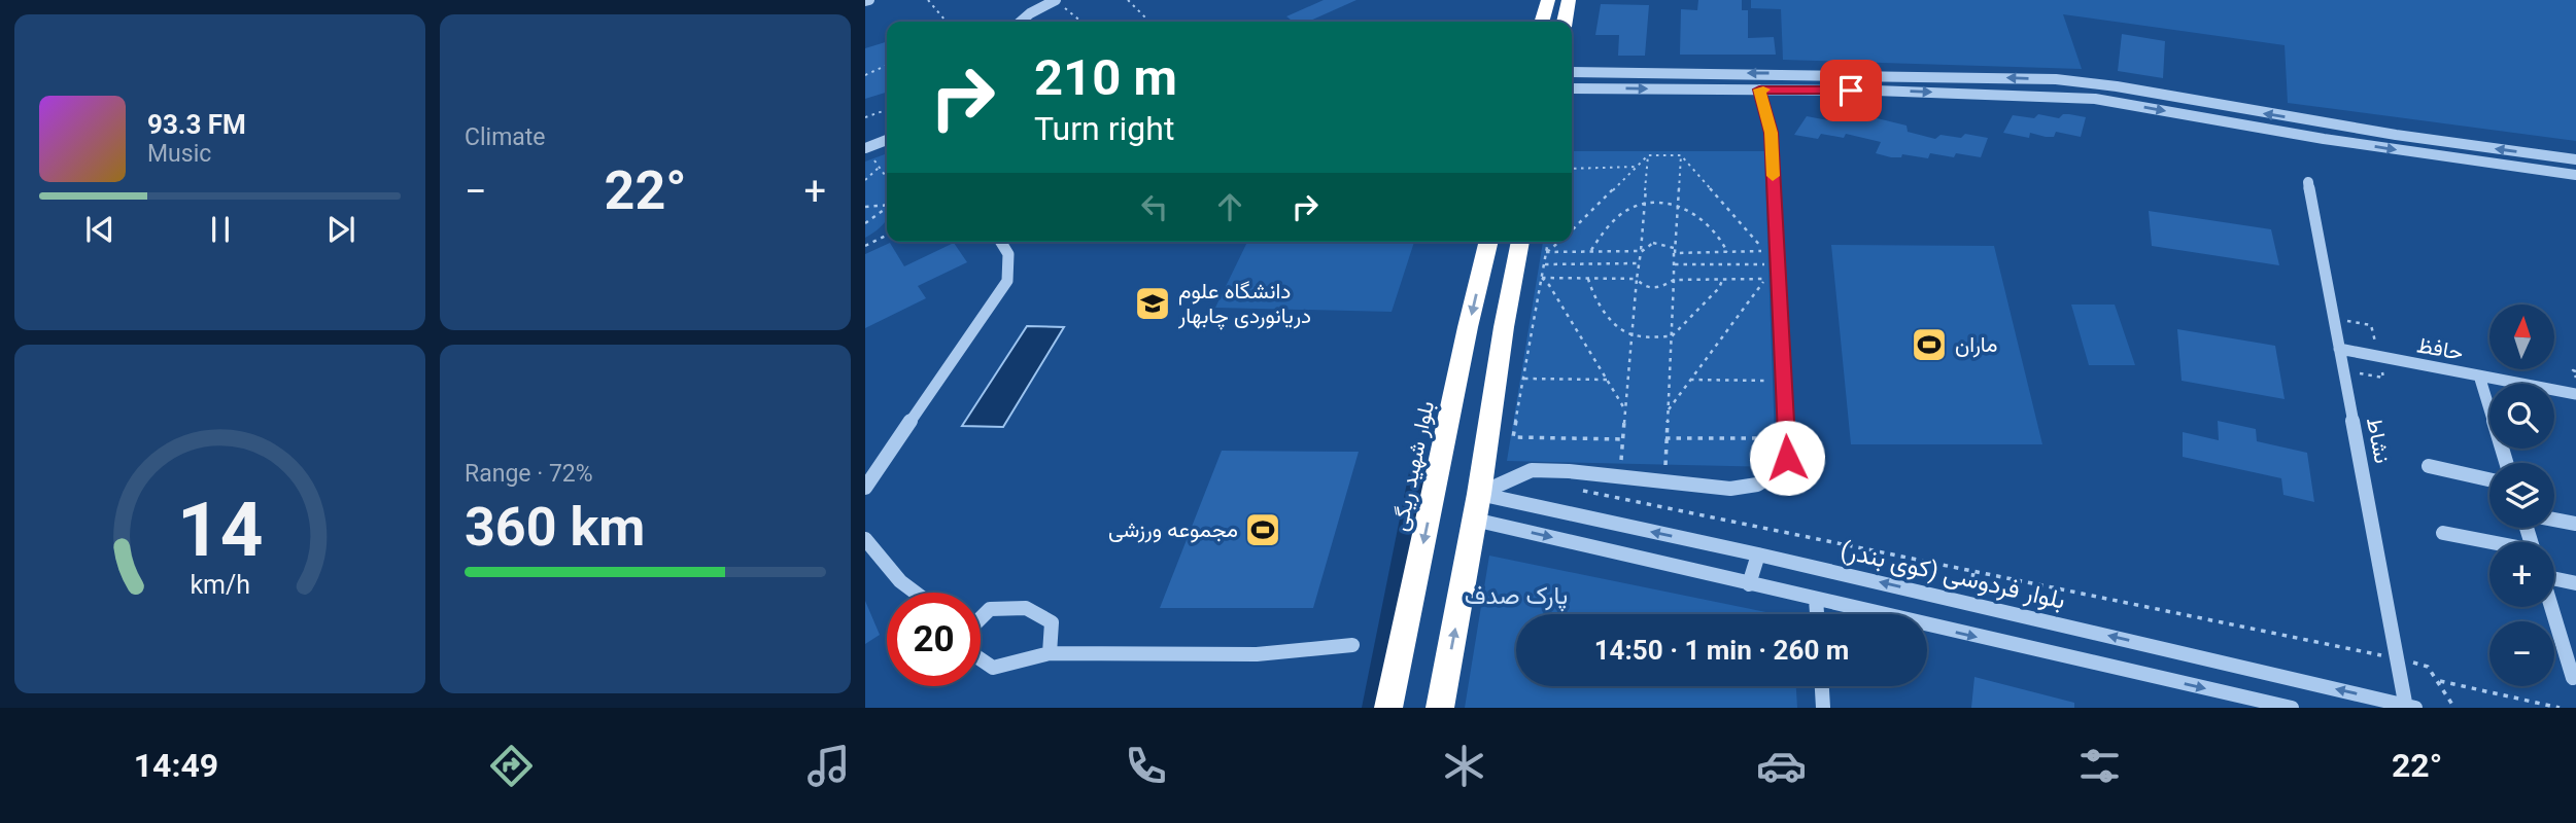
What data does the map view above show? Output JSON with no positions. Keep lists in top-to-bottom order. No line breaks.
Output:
{"streets":{"highway":["بلوار شهید ریگی"],"street":["حافظ","نشاط","بلوار فردوسی (کوی بندر)"]},"crossings":[["حافظ","نشاط"],["نشاط","بلوار فردوسی (کوی بندر)"]],"parks":["پارک صدف"],"places":{"school or university":["دانشگاه علوم دریانوردی چابهار"],"sports":["ماران","مجموعه ورزشی"]},"north":"top","page":{"tile":["Climate",["Range · 72%","360 km"]],"turn":["210 m","Turn right"],"song":["93.3 FM","Music"],"heat":["−","22°","+"],"map_buttons":["+","−"],"limit":"20","trip":"14:50 · 1 min · 260 m","tabs":["14:49","22°"],"gauge":["14","km/h"]}}
